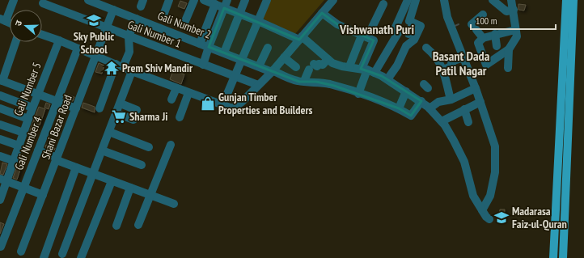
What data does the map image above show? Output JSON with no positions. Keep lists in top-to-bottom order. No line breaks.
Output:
{"streets":{"street":["Gali Number 2","Gali Number 1","Gali Number 5","Shani Bazar Road","Gali Number 4"]},"crossings":[["Gali Number 2","Shani Bazar Road"],["Gali Number 1","Shani Bazar Road"]],"districts":["Vishwanath Puri","Basant Dada Patil Nagar"],"places":{"school or university":["Sky Public School","Madarasa Faiz-ul-Quran"],"temple":["Prem Shiv Mandir"],"shop":["Gunjan Timber Properties and Builders"],"supermarket":["Sharma Ji"]},"scale_bar":"100 m","north":"left"}
